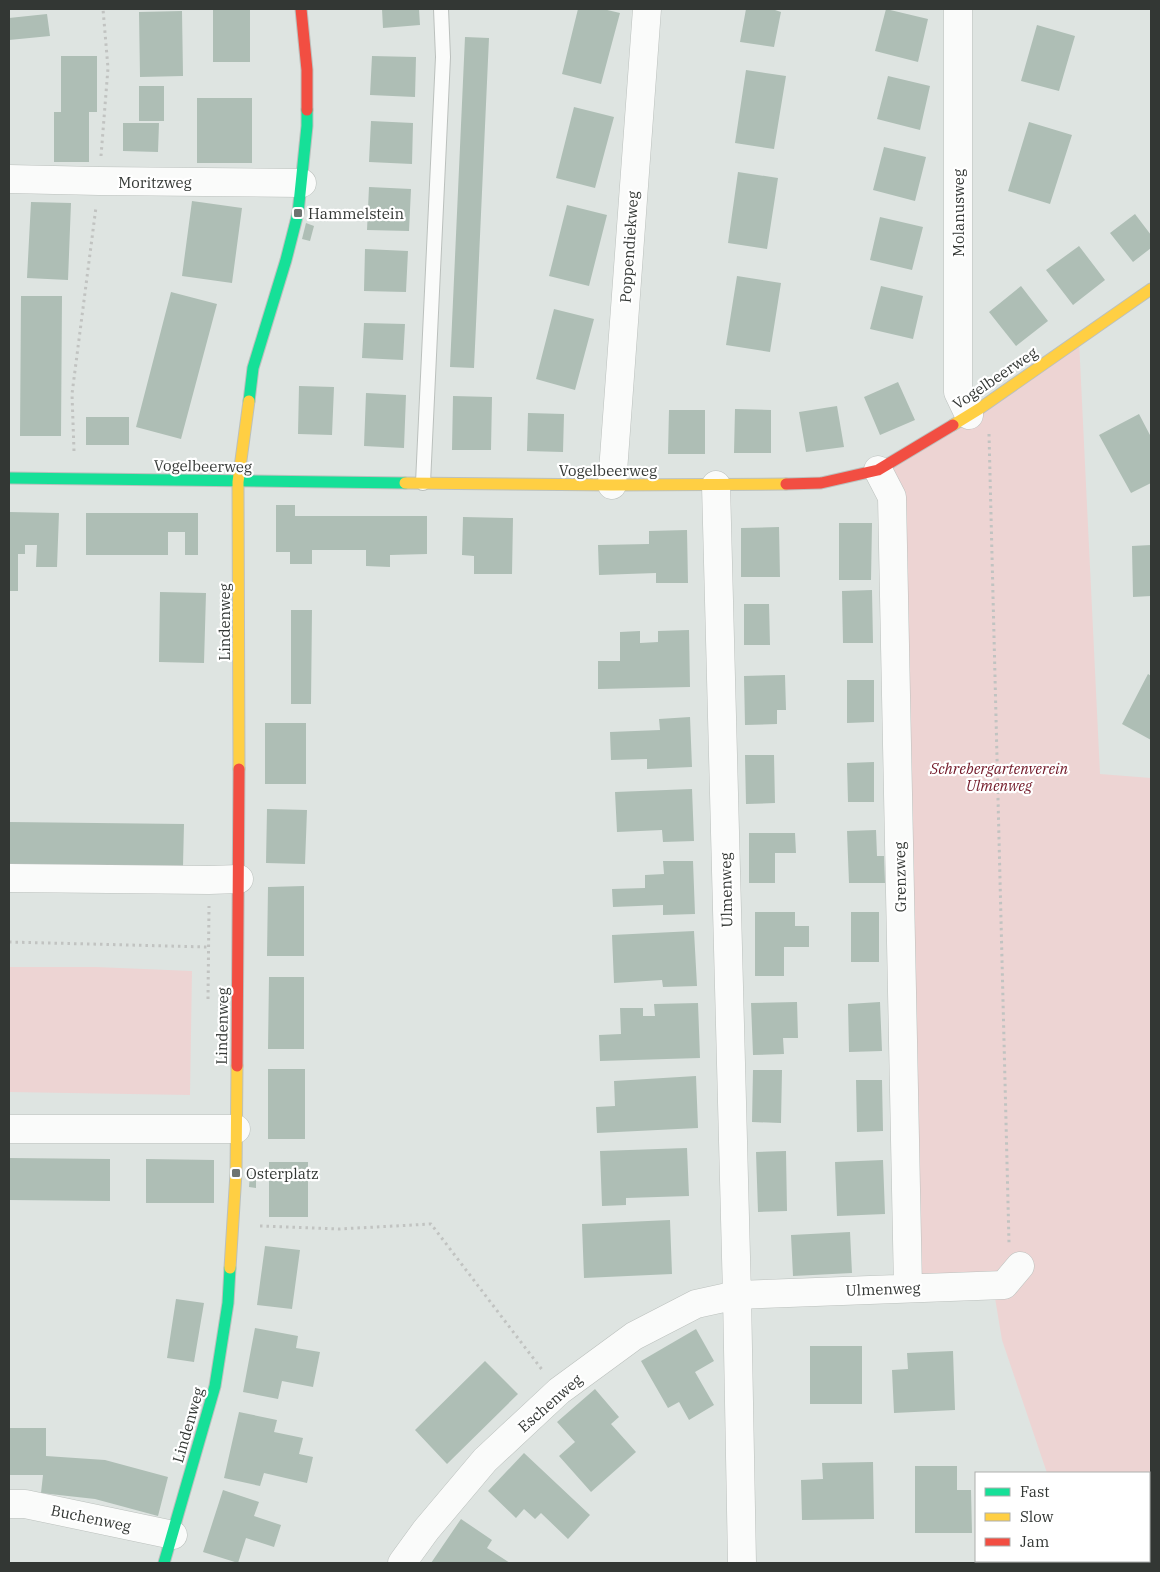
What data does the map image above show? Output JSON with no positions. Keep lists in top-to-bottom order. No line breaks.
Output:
{"streets":{"street":["Moritzweg","Molanusweg","Poppendiekweg","Vogelbeerweg","Lindenweg","Grenzweg","Ulmenweg","Eschenweg","Buchenweg"]},"crossings":[["Molanusweg","Vogelbeerweg"],["Poppendiekweg","Vogelbeerweg"],["Vogelbeerweg","Lindenweg"],["Vogelbeerweg","Grenzweg"],["Vogelbeerweg","Ulmenweg"],["Lindenweg","Buchenweg"],["Grenzweg","Ulmenweg"],["Ulmenweg","Eschenweg"]],"parks":["Schrebergartenverein Ulmenweg"],"places":{"transit":["Hammelstein","Osterplatz"]},"legend":["Fast","Slow","Jam"]}
